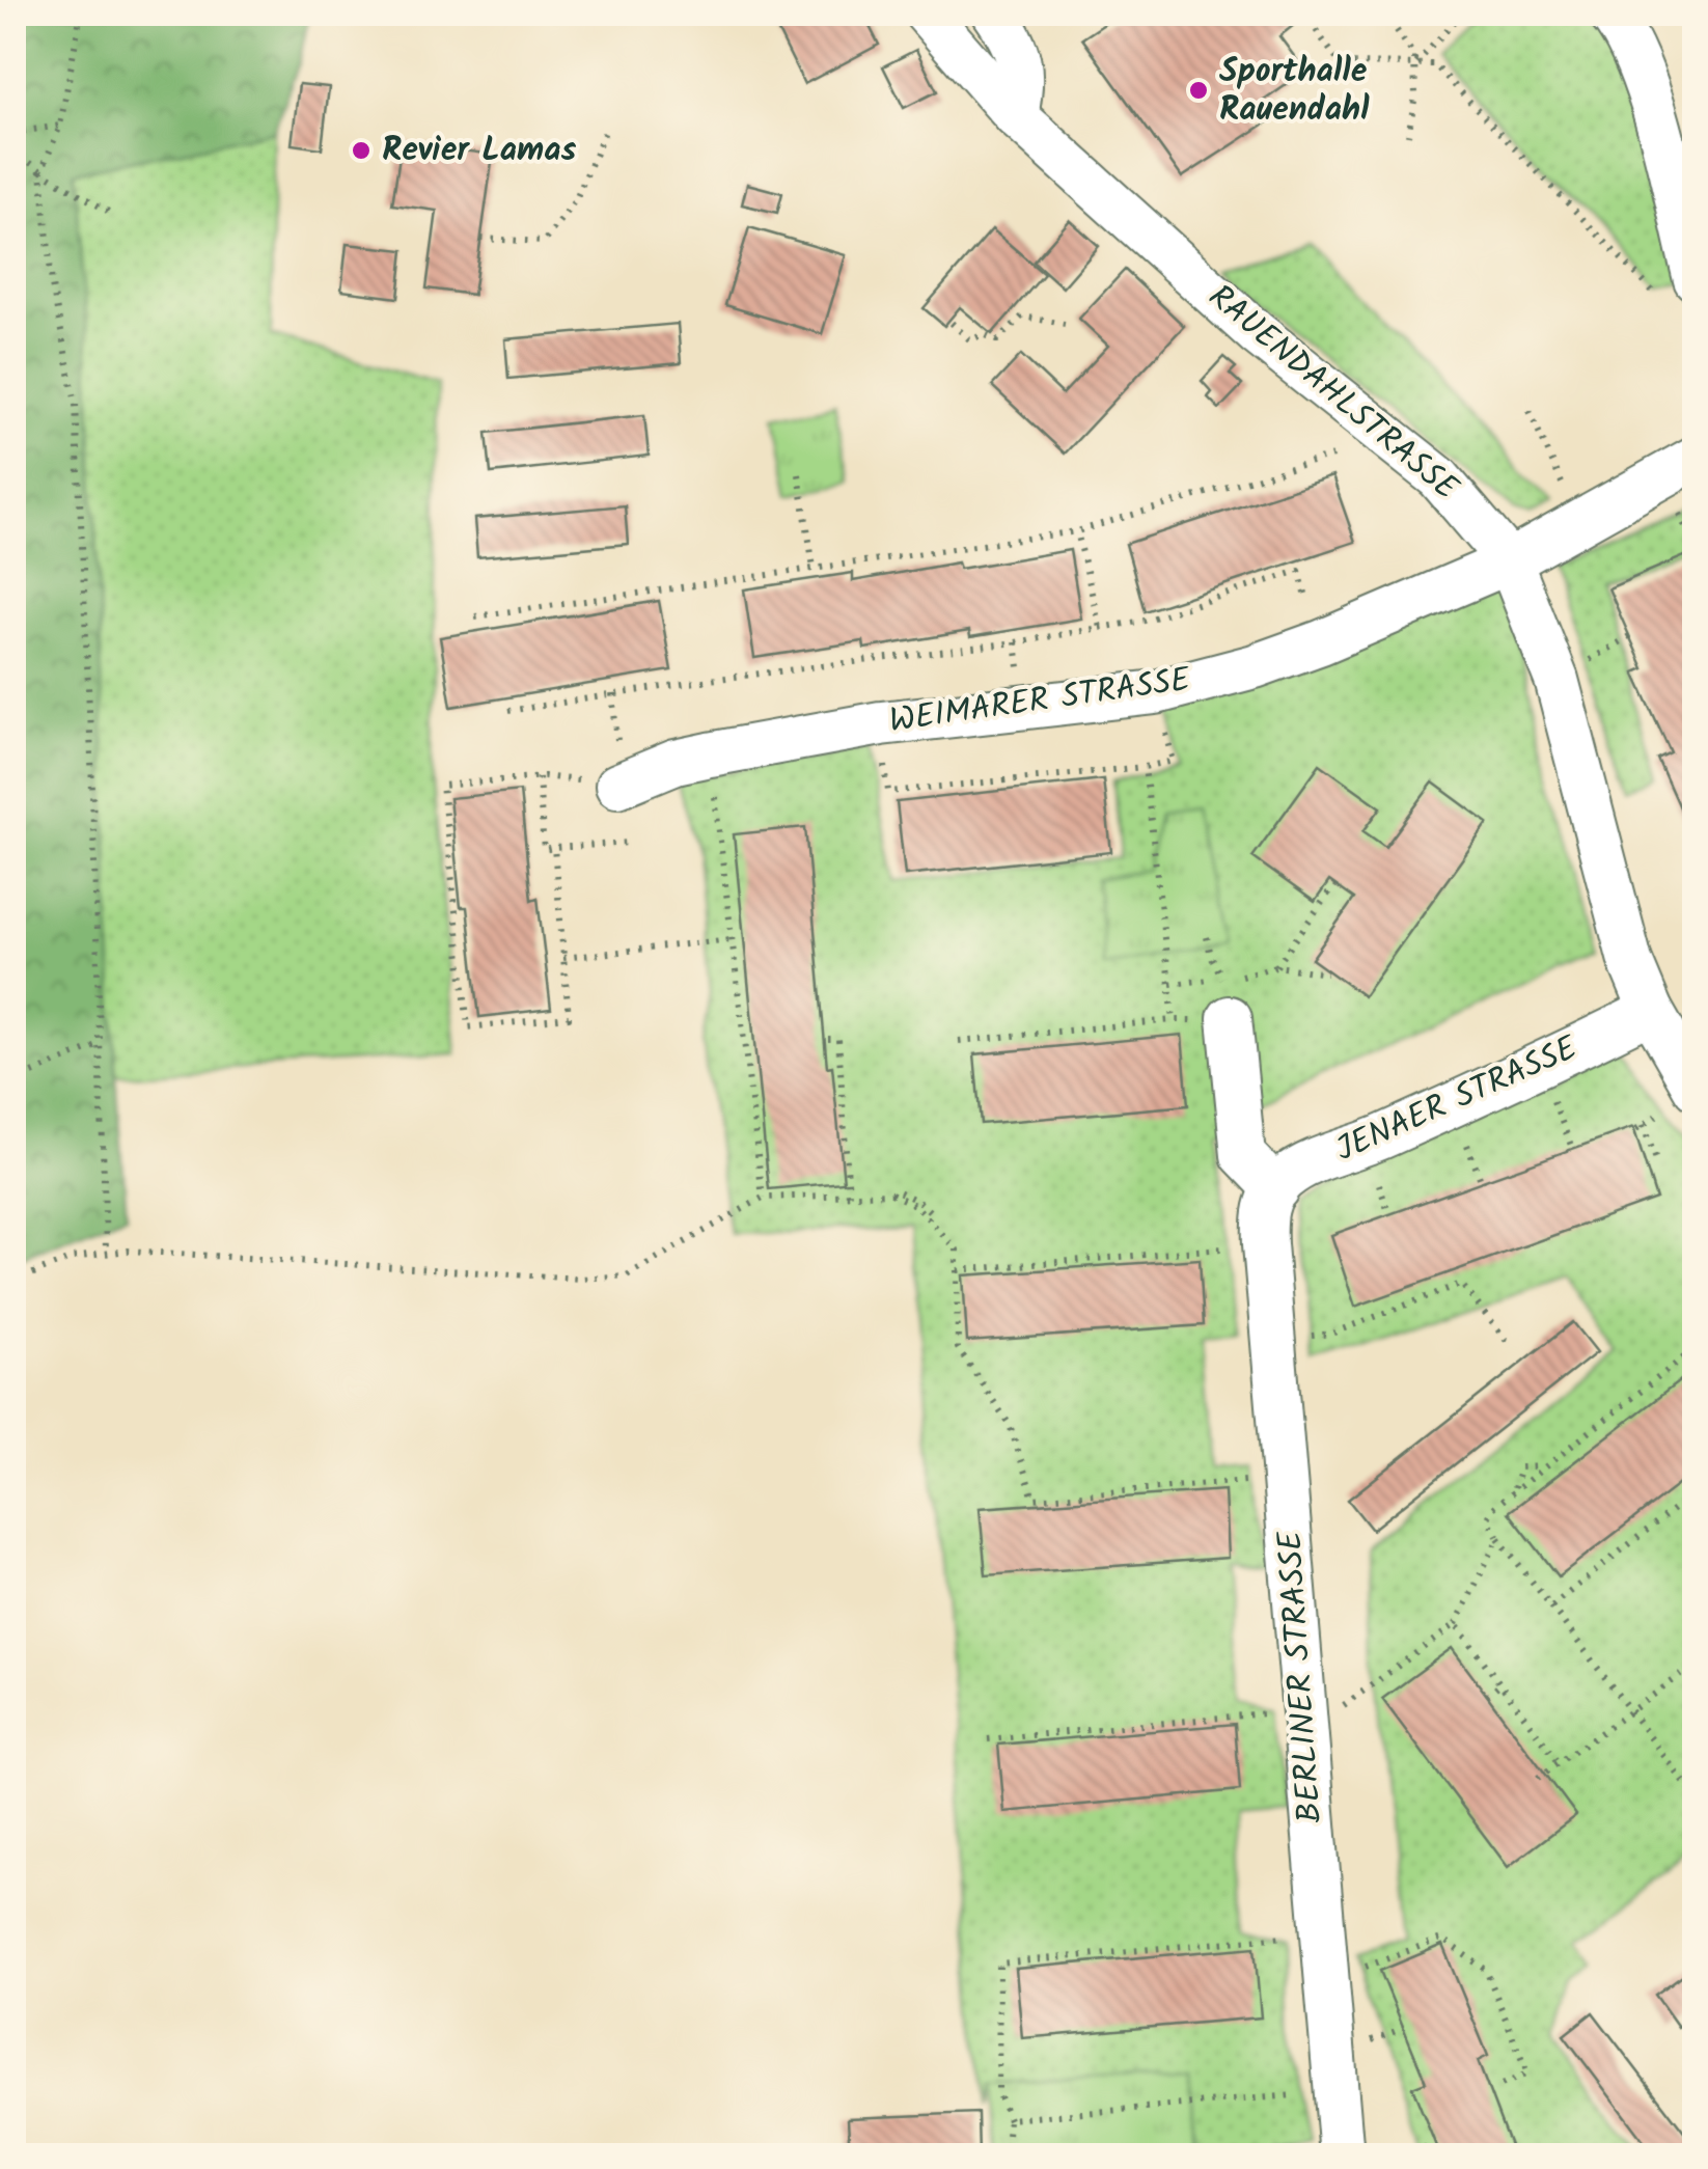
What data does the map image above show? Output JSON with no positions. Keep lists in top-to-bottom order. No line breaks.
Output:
{"streets":{"street":["RAUENDAHLSTRASSE","WEIMARER STRASSE","JENAER STRASSE","BERLINER STRASSE"]},"crossings":[["RAUENDAHLSTRASSE","WEIMARER STRASSE"],["RAUENDAHLSTRASSE","JENAER STRASSE"],["JENAER STRASSE","BERLINER STRASSE"]],"places":["Sporthalle Rauendahl","Revier Lamas"]}
